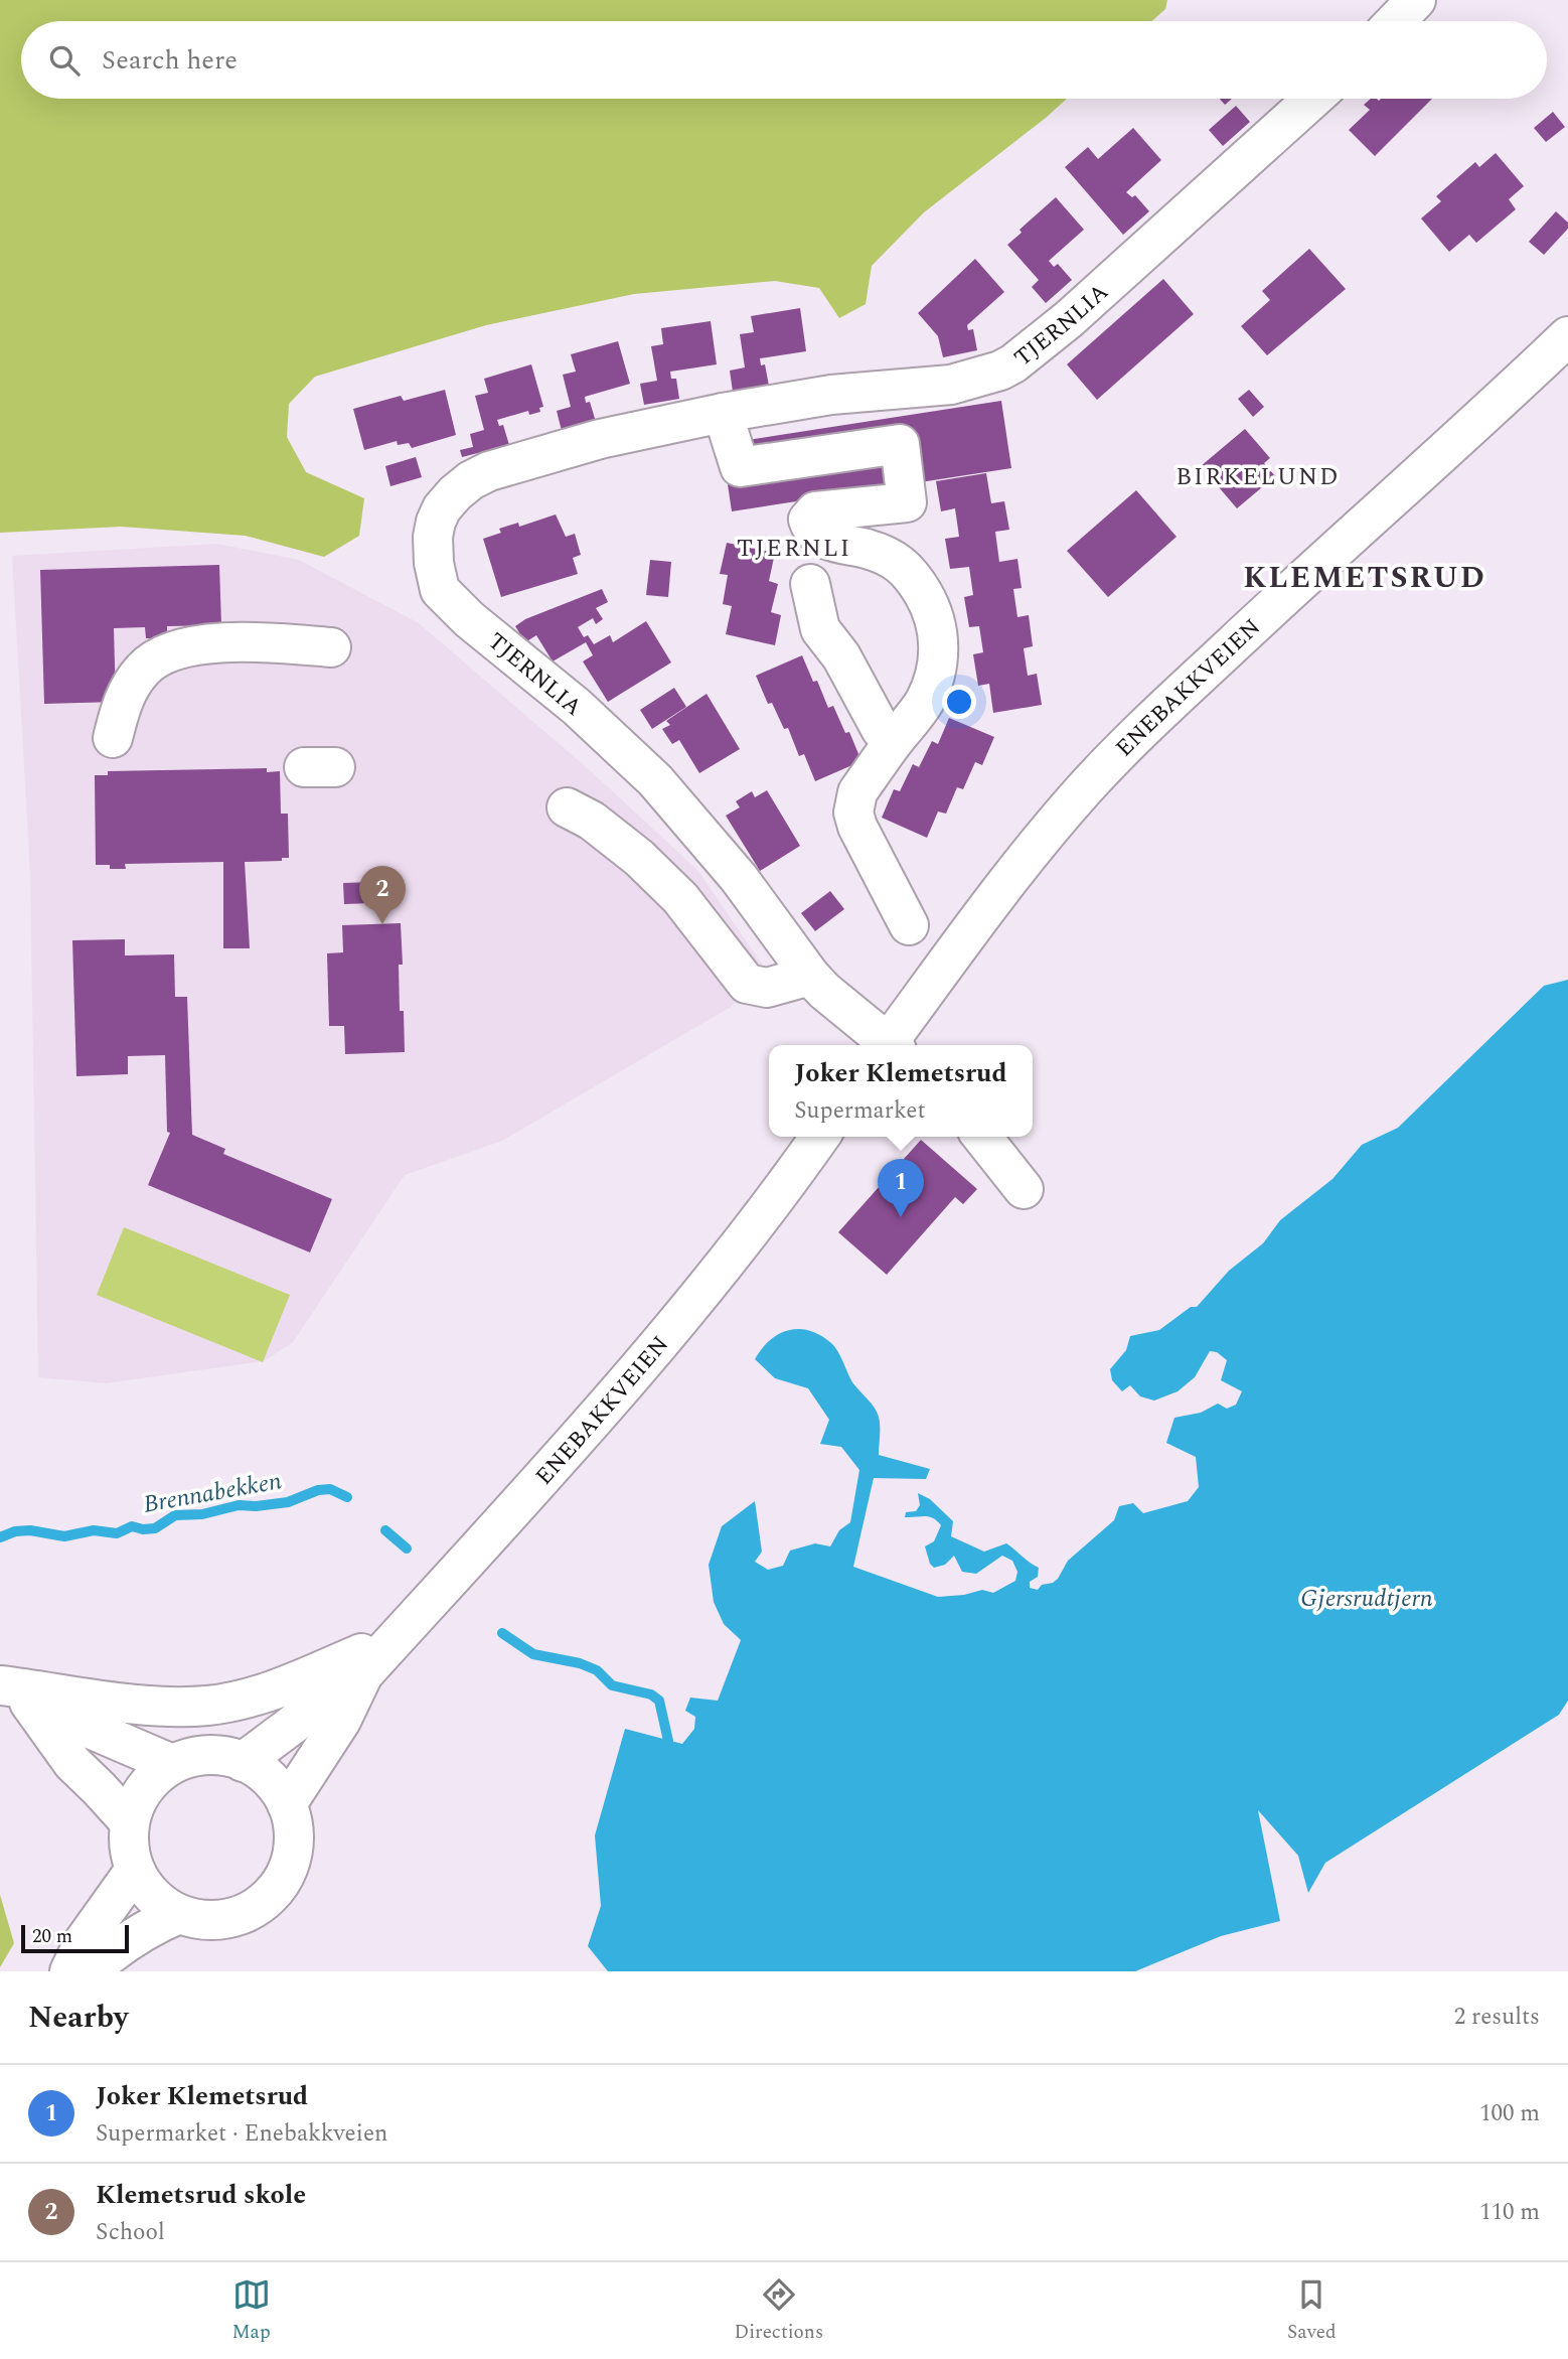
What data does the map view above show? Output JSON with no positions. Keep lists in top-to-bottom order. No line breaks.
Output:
{"streets":{"main road":["TJERNLIA","ENEBAKKVEIEN"]},"districts":["BIRKELUND","TJERNLI","KLEMETSRUD"],"water":["Brennabekken","Gjersrudtjern"],"scale_bar":"20 m","page":{"search":"Search here","pins":["2","1"],"popup":["Joker Klemetsrud","Supermarket"],"scale":"20 m","heading":["Nearby","2 results"],"list":[{"mark":"1","name":"Joker Klemetsrud","note":"Supermarket · Enebakkveien","value":"100 m"},{"mark":"2","name":"Klemetsrud skole","note":"School","value":"110 m"}],"nav":["Map","Directions","Saved"]}}
